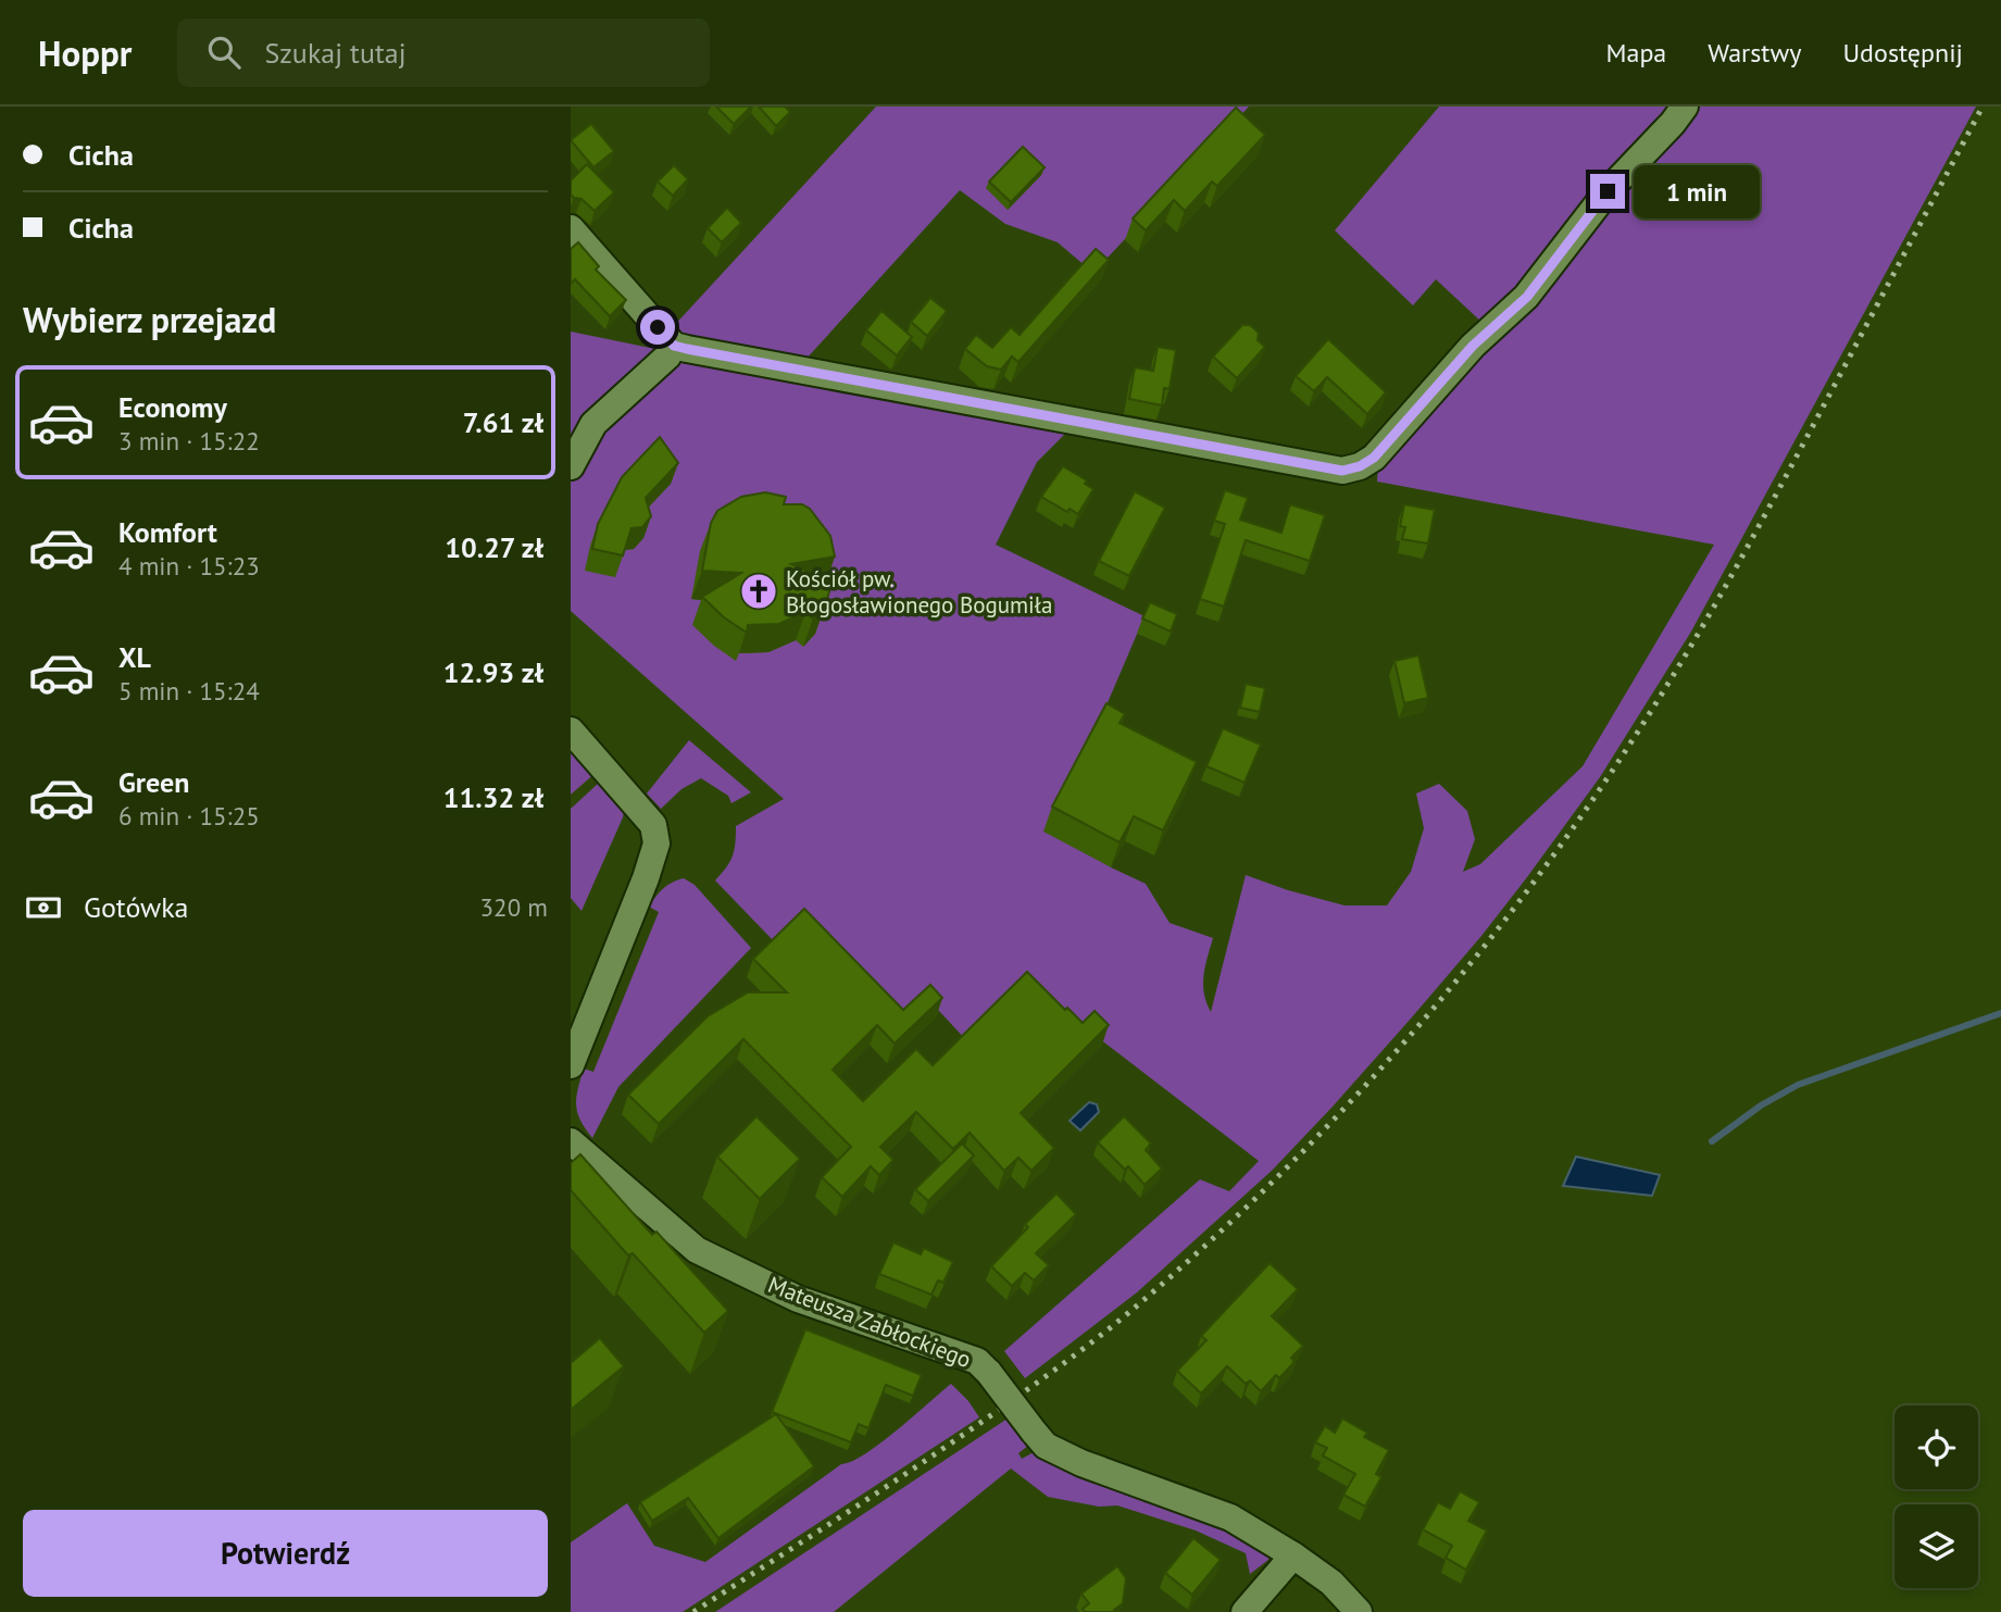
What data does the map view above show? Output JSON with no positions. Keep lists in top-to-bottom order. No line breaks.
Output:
{"streets":{"street":["Mateusza Zabłockiego"]},"places":{"church":["Kościół pw. Błogosławionego Bogumiła"]},"page":{"header":"Hoppr","search":"Szukaj tutaj","nav":["Mapa","Warstwy","Udostępnij"],"banner":["Cicha","Cicha"],"bubble":"1 min","heading":"Wybierz przejazd","list":[{"name":"Economy","note":"3 min · 15:22","value":"7.61 zł"},{"name":"Komfort","note":"4 min · 15:23","value":"10.27 zł"},{"name":"XL","note":"5 min · 15:24","value":"12.93 zł"},{"name":"Green","note":"6 min · 15:25","value":"11.32 zł"}],"pay":["Gotówka","320 m"],"buttons":"Potwierdź"}}
